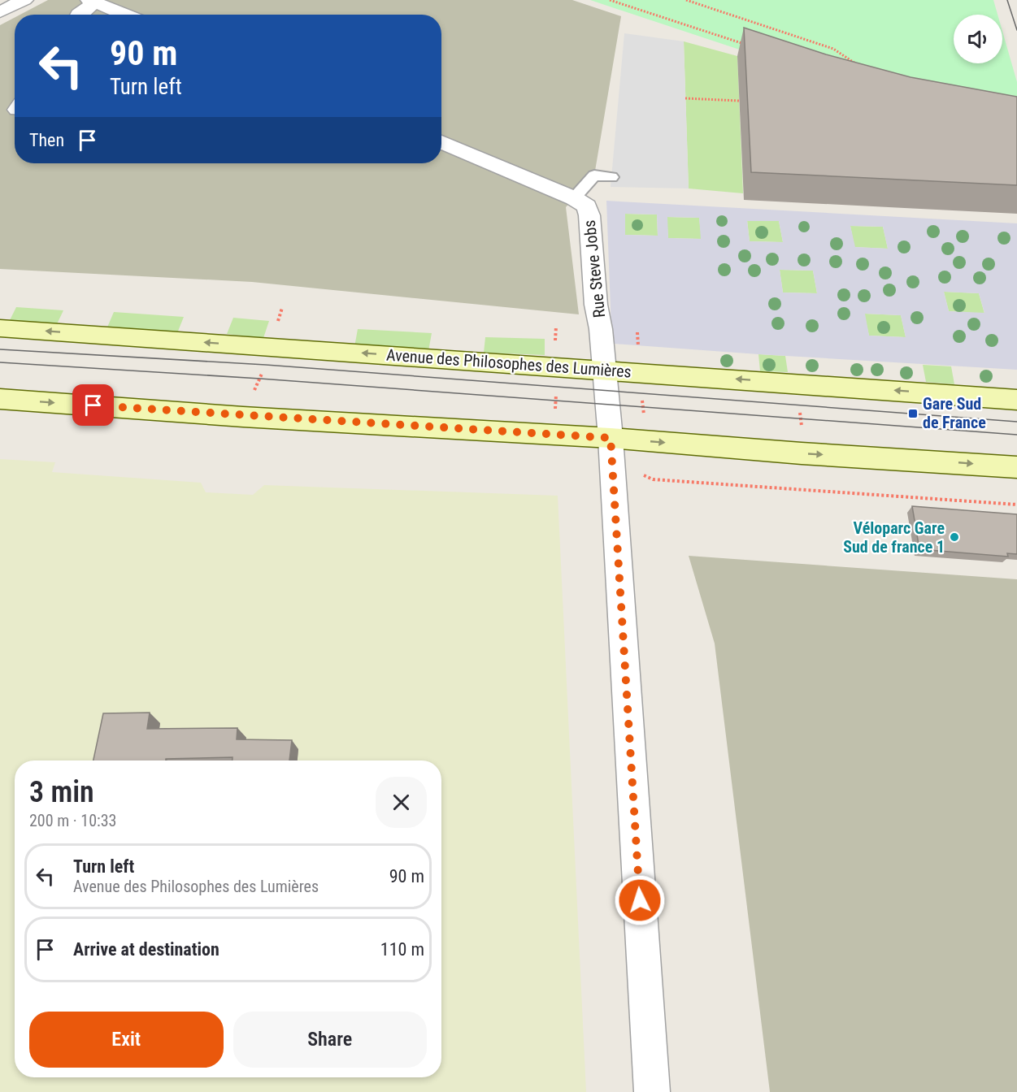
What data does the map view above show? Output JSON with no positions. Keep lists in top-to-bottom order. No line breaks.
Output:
{"streets":{"street":["Rue Steve Jobs","Avenue des Philosophes des Lumières"]},"crossings":[["Rue Steve Jobs","Avenue des Philosophes des Lumières"]],"places":{"transit":["Gare Sud de France"],"other":["Véloparc Gare Sud de france 1"]},"page":{"turn":["90 m","Turn left"],"then":"Then","heading":["3 min","200 m · 10:33"],"list":[{"name":"Turn left","note":"Avenue des Philosophes des Lumières","value":"90 m"},{"name":"Arrive at destination","value":"110 m"}],"buttons":["Exit","Share"]}}
